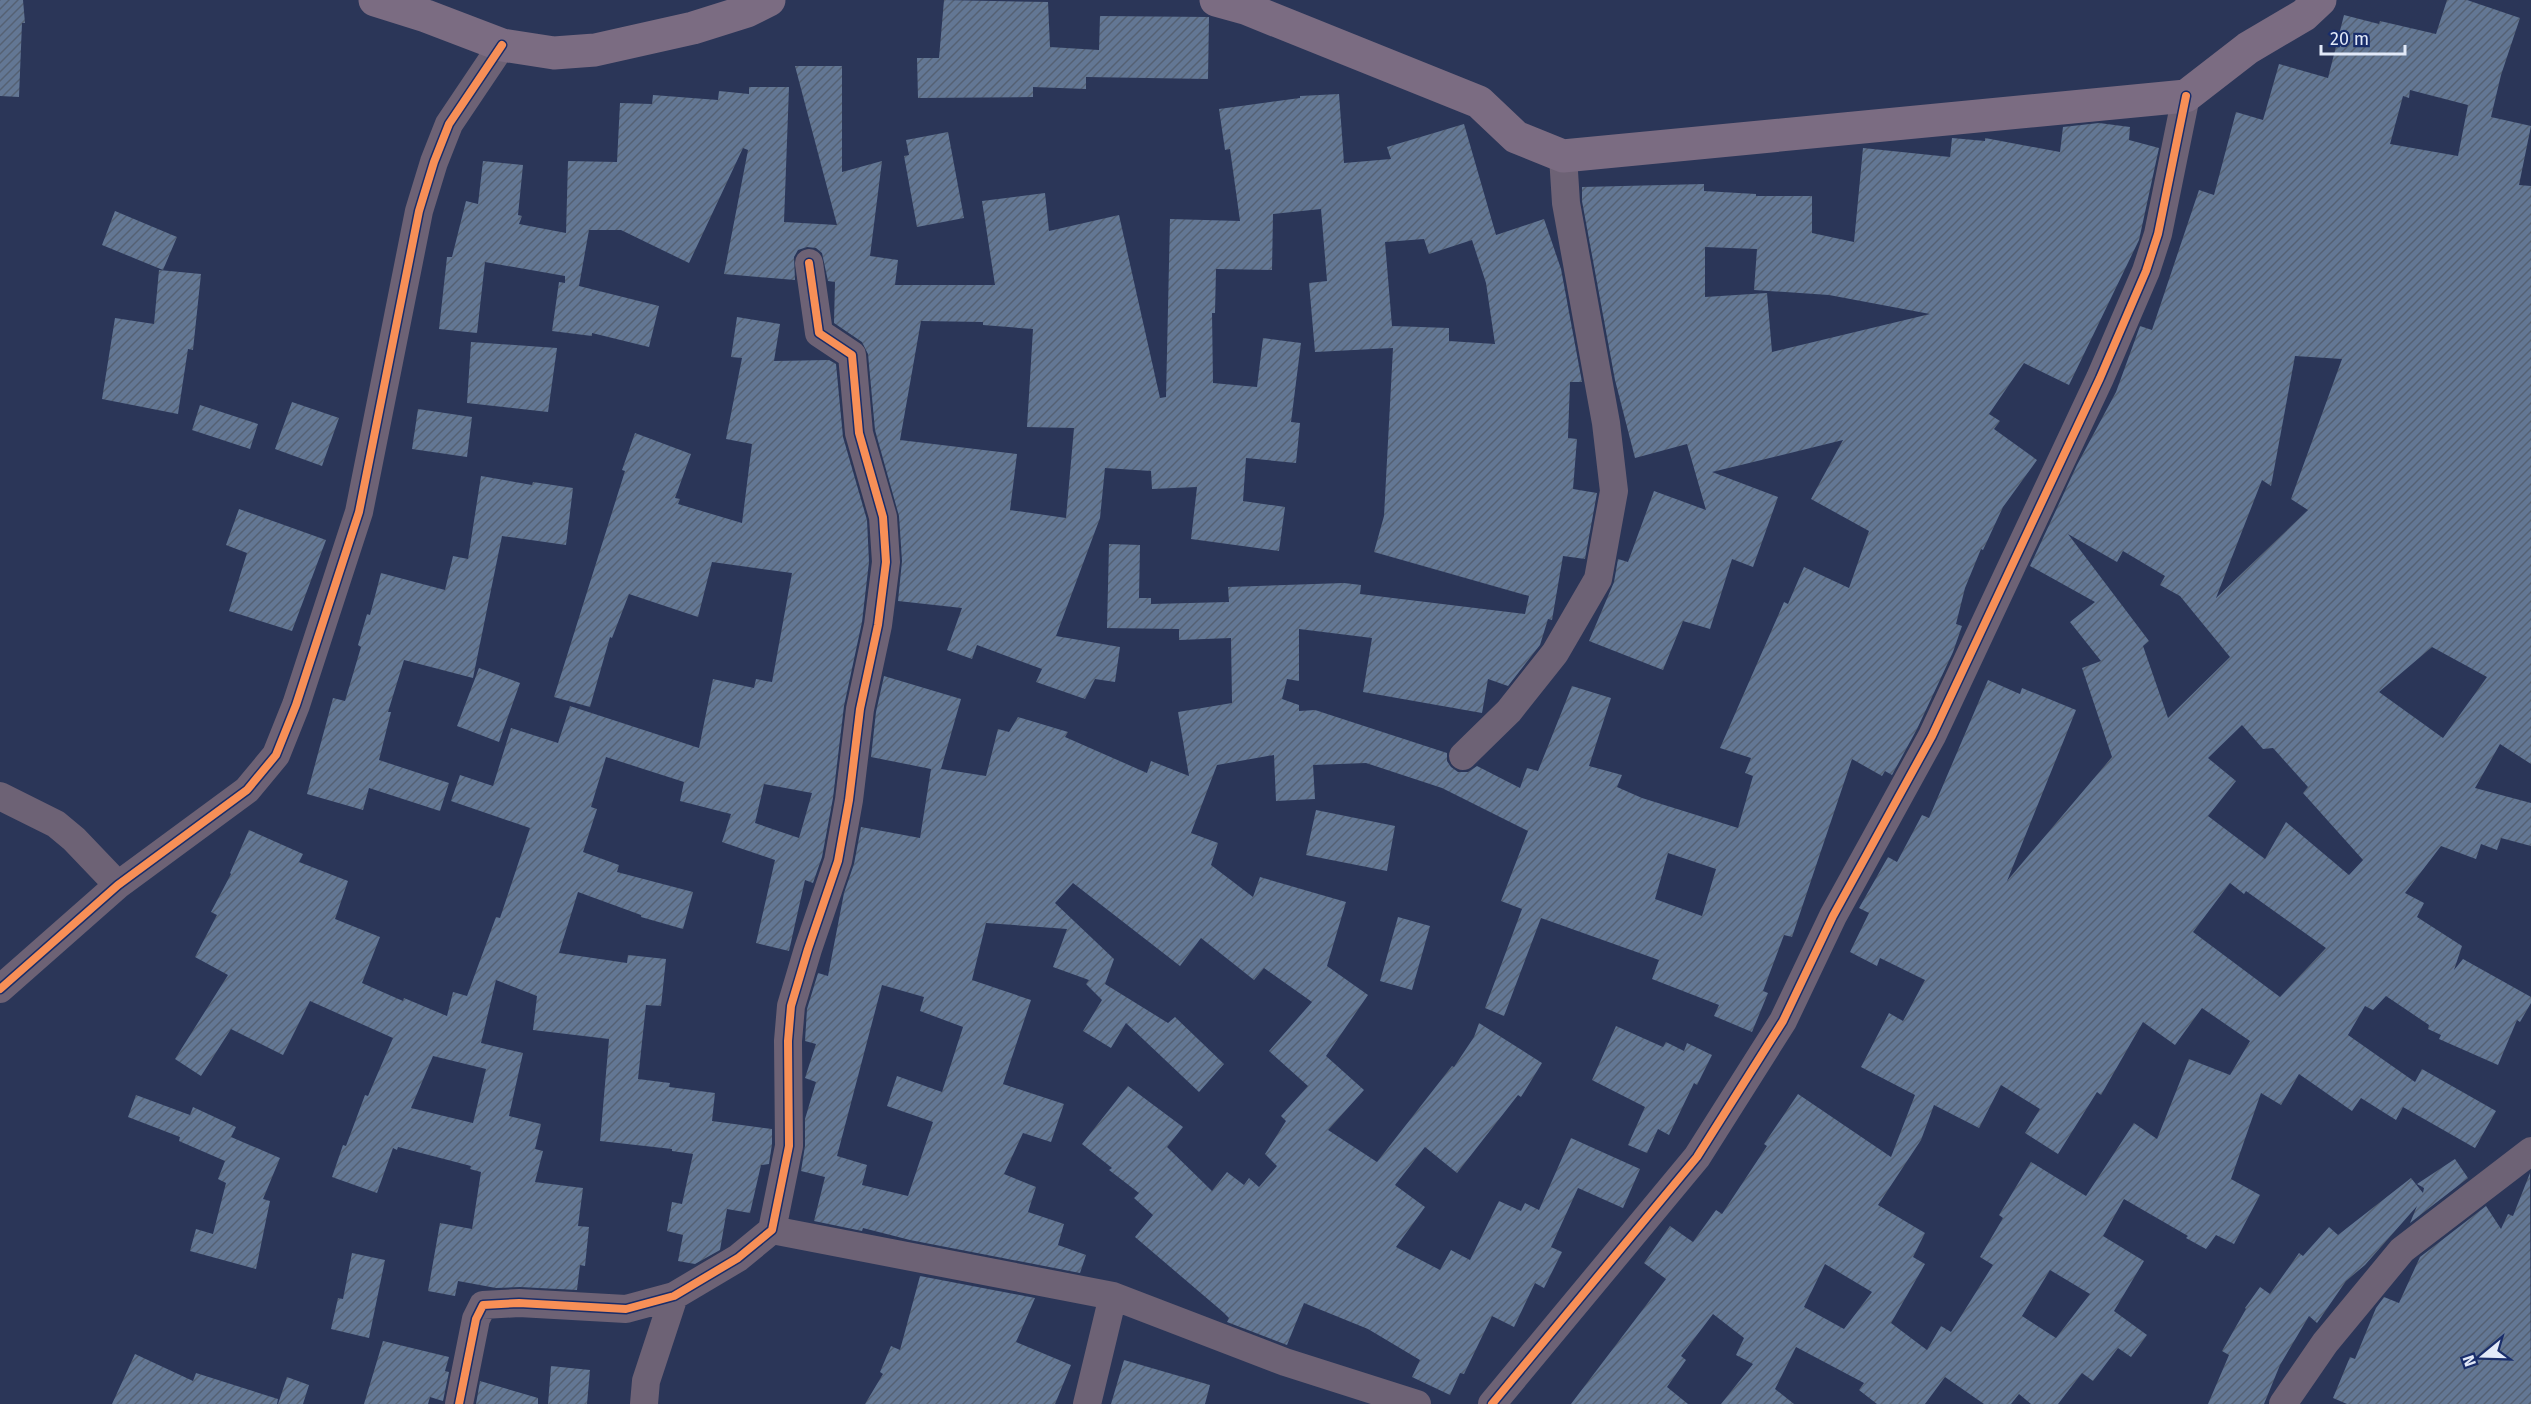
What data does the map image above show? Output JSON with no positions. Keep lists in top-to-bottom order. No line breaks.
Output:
{"scale_bar":"20 m","north":"left"}
